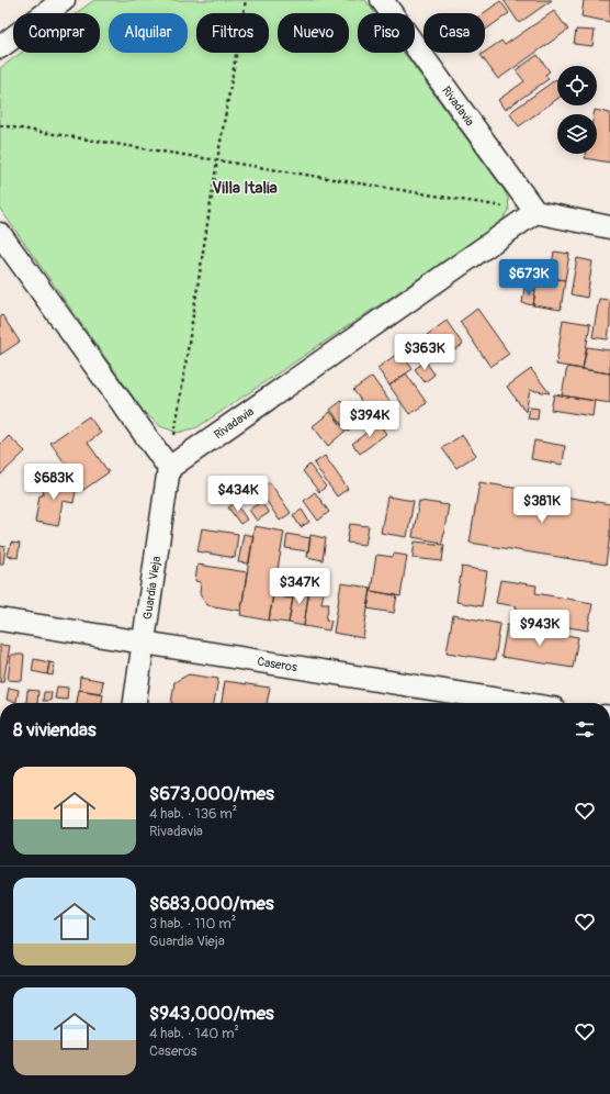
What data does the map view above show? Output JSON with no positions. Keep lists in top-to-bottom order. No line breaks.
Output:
{"streets":{"street":["Rivadavia","Guardia Vieja","Caseros"]},"crossings":[["Rivadavia","Guardia Vieja"],["Guardia Vieja","Caseros"]],"districts":["Villa Italia"],"page":{"chip":["Comprar","Alquilar","Filtros","Nuevo","Piso","Casa"],"price":["$673K","$363K","$394K","$683K","$434K","$381K","$347K","$943K"],"heading":"8 viviendas","list":[{"name":"$673,000/mes","note":"4 hab. · 136 m² · Rivadavia"},{"name":"$683,000/mes","note":"3 hab. · 110 m² · Guardia Vieja"},{"name":"$943,000/mes","note":"4 hab. · 140 m² · Caseros"}]}}
